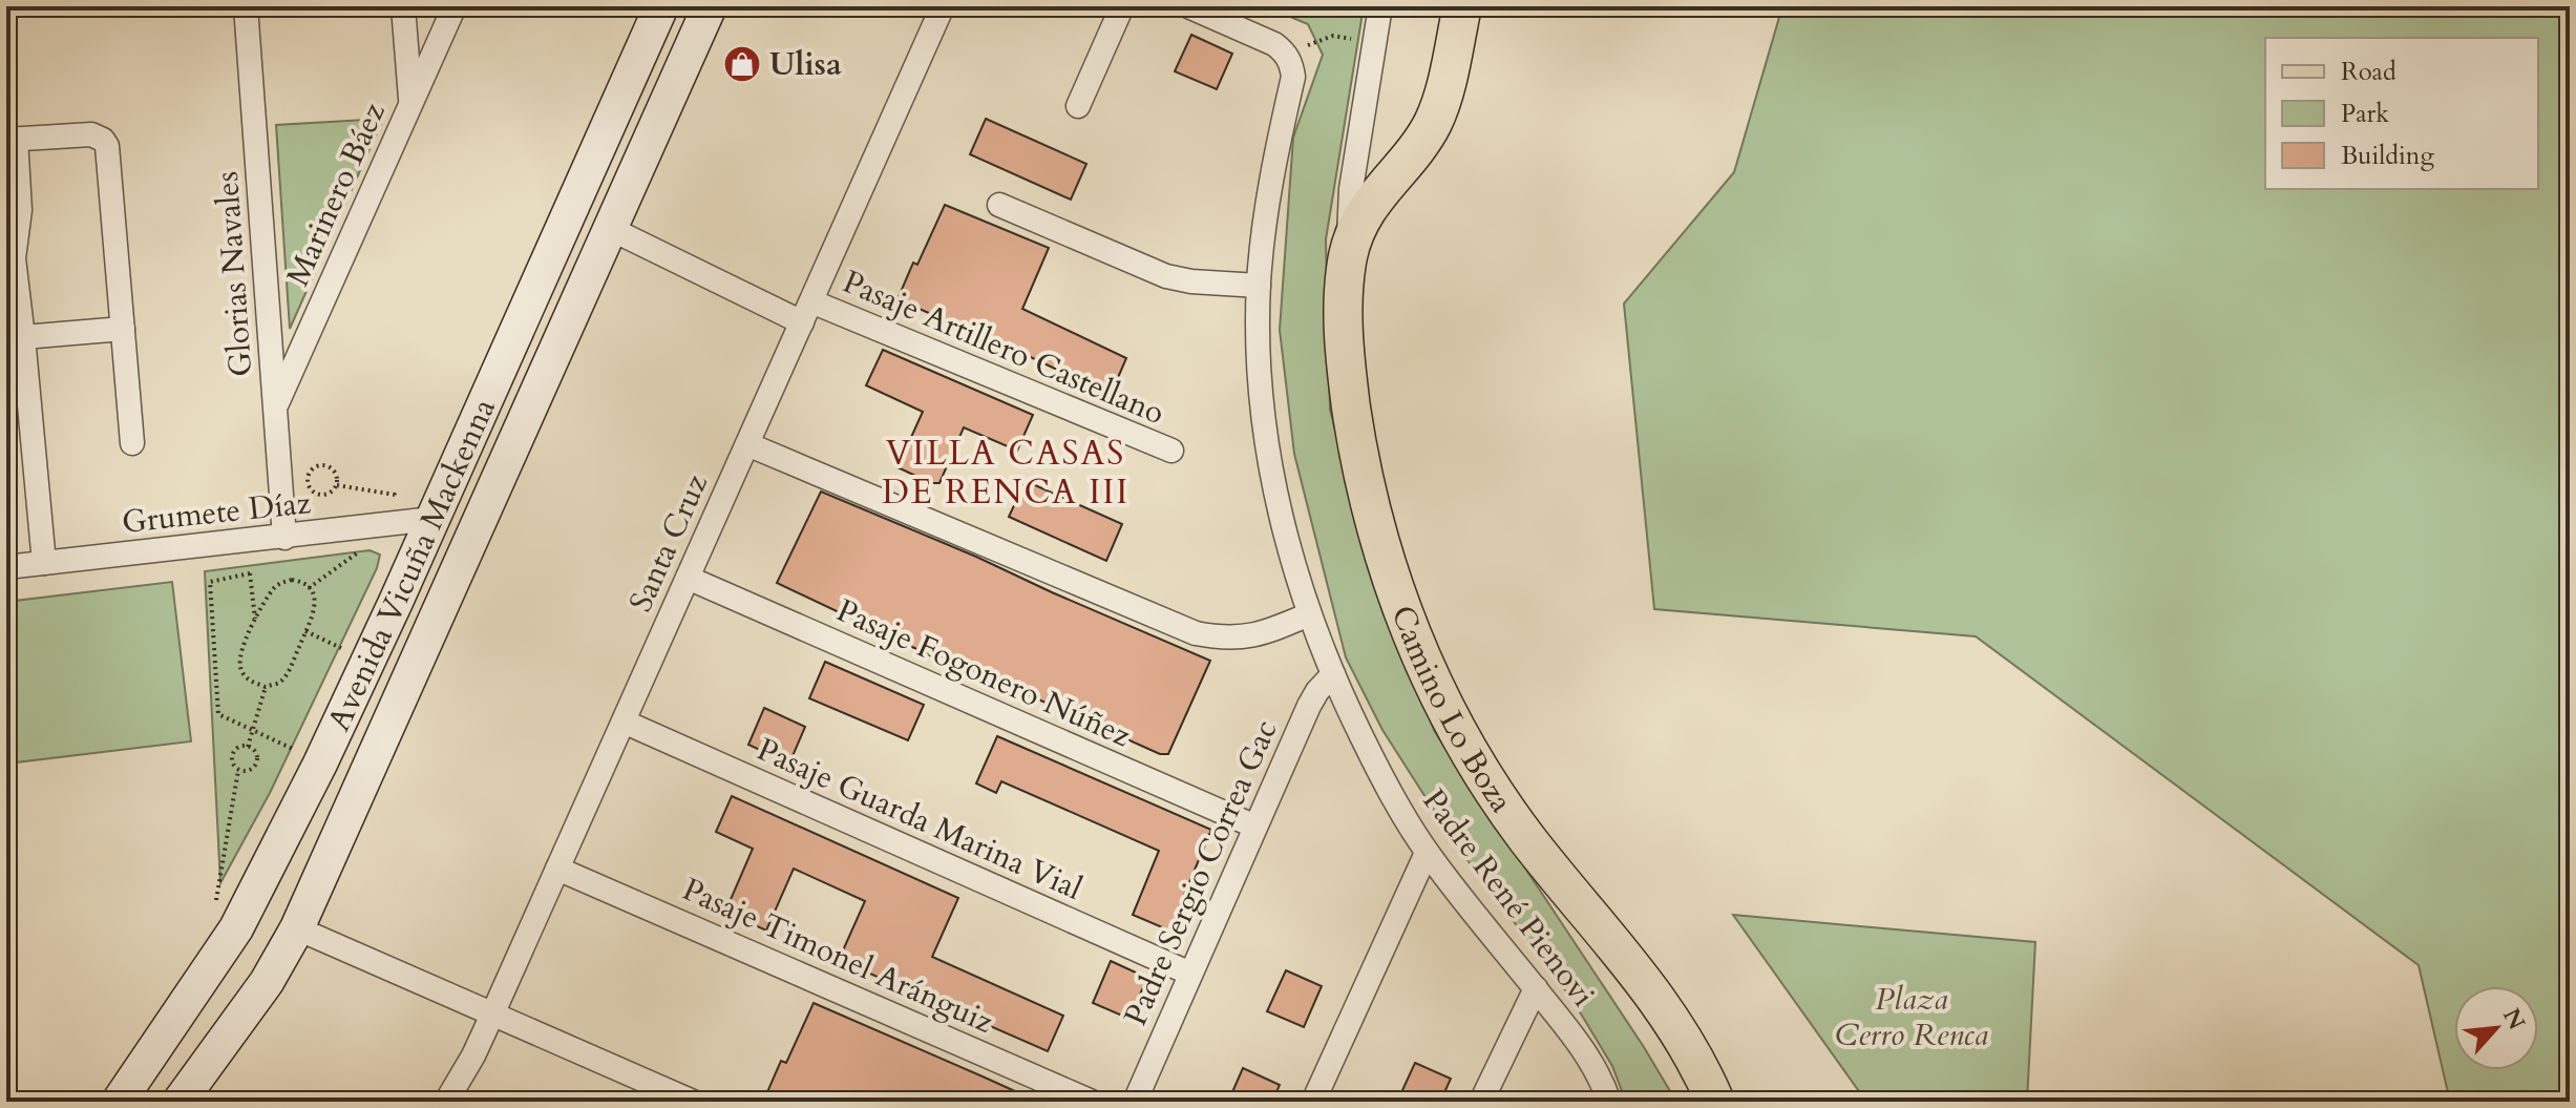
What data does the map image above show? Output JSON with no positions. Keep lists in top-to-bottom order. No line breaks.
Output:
{"streets":{"main road":["Camino Lo Boza"],"street":["Marinero Báez","Glorias Navales","Pasaje Artillero Castellano","Grumete Díaz","Santa Cruz","Avenida Vicuña Mackenna","Pasaje Fogonero Núñez","Pasaje Guarda Marina Vial","Padre Sergio Correa Gac","Padre René Pienovi","Pasaje Timonel Aránguiz"]},"crossings":[["Marinero Báez","Glorias Navales"],["Glorias Navales","Grumete Díaz"],["Pasaje Artillero Castellano","Santa Cruz"],["Pasaje Artillero Castellano","Avenida Vicuña Mackenna"],["Grumete Díaz","Avenida Vicuña Mackenna"],["Santa Cruz","Pasaje Fogonero Núñez"],["Santa Cruz","Pasaje Guarda Marina Vial"],["Santa Cruz","Pasaje Timonel Aránguiz"],["Pasaje Fogonero Núñez","Padre Sergio Correa Gac"],["Pasaje Guarda Marina Vial","Padre Sergio Correa Gac"],["Padre Sergio Correa Gac","Padre René Pienovi"]],"districts":["VILLA CASAS DE RENCA III"],"parks":["Plaza Cerro Renca"],"places":{"shop":["Ulisa"]},"legend":["Road","Park","Building"],"north":"top right"}
